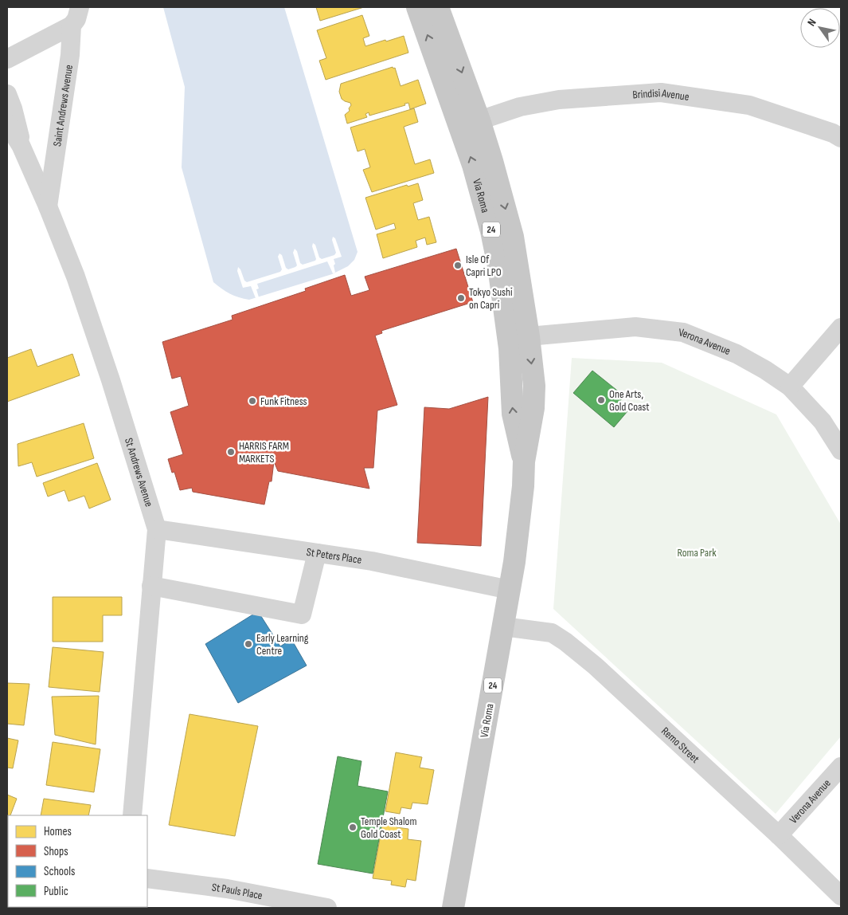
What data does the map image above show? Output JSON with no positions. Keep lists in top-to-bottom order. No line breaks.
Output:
{"streets":{"main road":["Via Roma","24"],"street":["Brindisi Avenue","Saint Andrews Avenue","Verona Avenue","St Andrews Avenue","St Peters Place","Remo Street","St Pauls Place"]},"crossings":[["Brindisi Avenue","Via Roma"],["Saint Andrews Avenue","St Andrews Avenue"],["Via Roma","Verona Avenue"],["Via Roma","St Peters Place"],["Via Roma","Remo Street"],["Verona Avenue","Remo Street"],["St Andrews Avenue","St Peters Place"]],"parks":["Roma Park"],"places":["Isle Of Capri LPO","Tokyo Sushi on Capri","One Arts, Gold Coast","Funk Fitness","HARRIS FARM MARKETS","Early Learning Centre","Temple Shalom Gold Coast"],"legend":["Homes","Shops","Schools","Public"],"north":"top left"}
